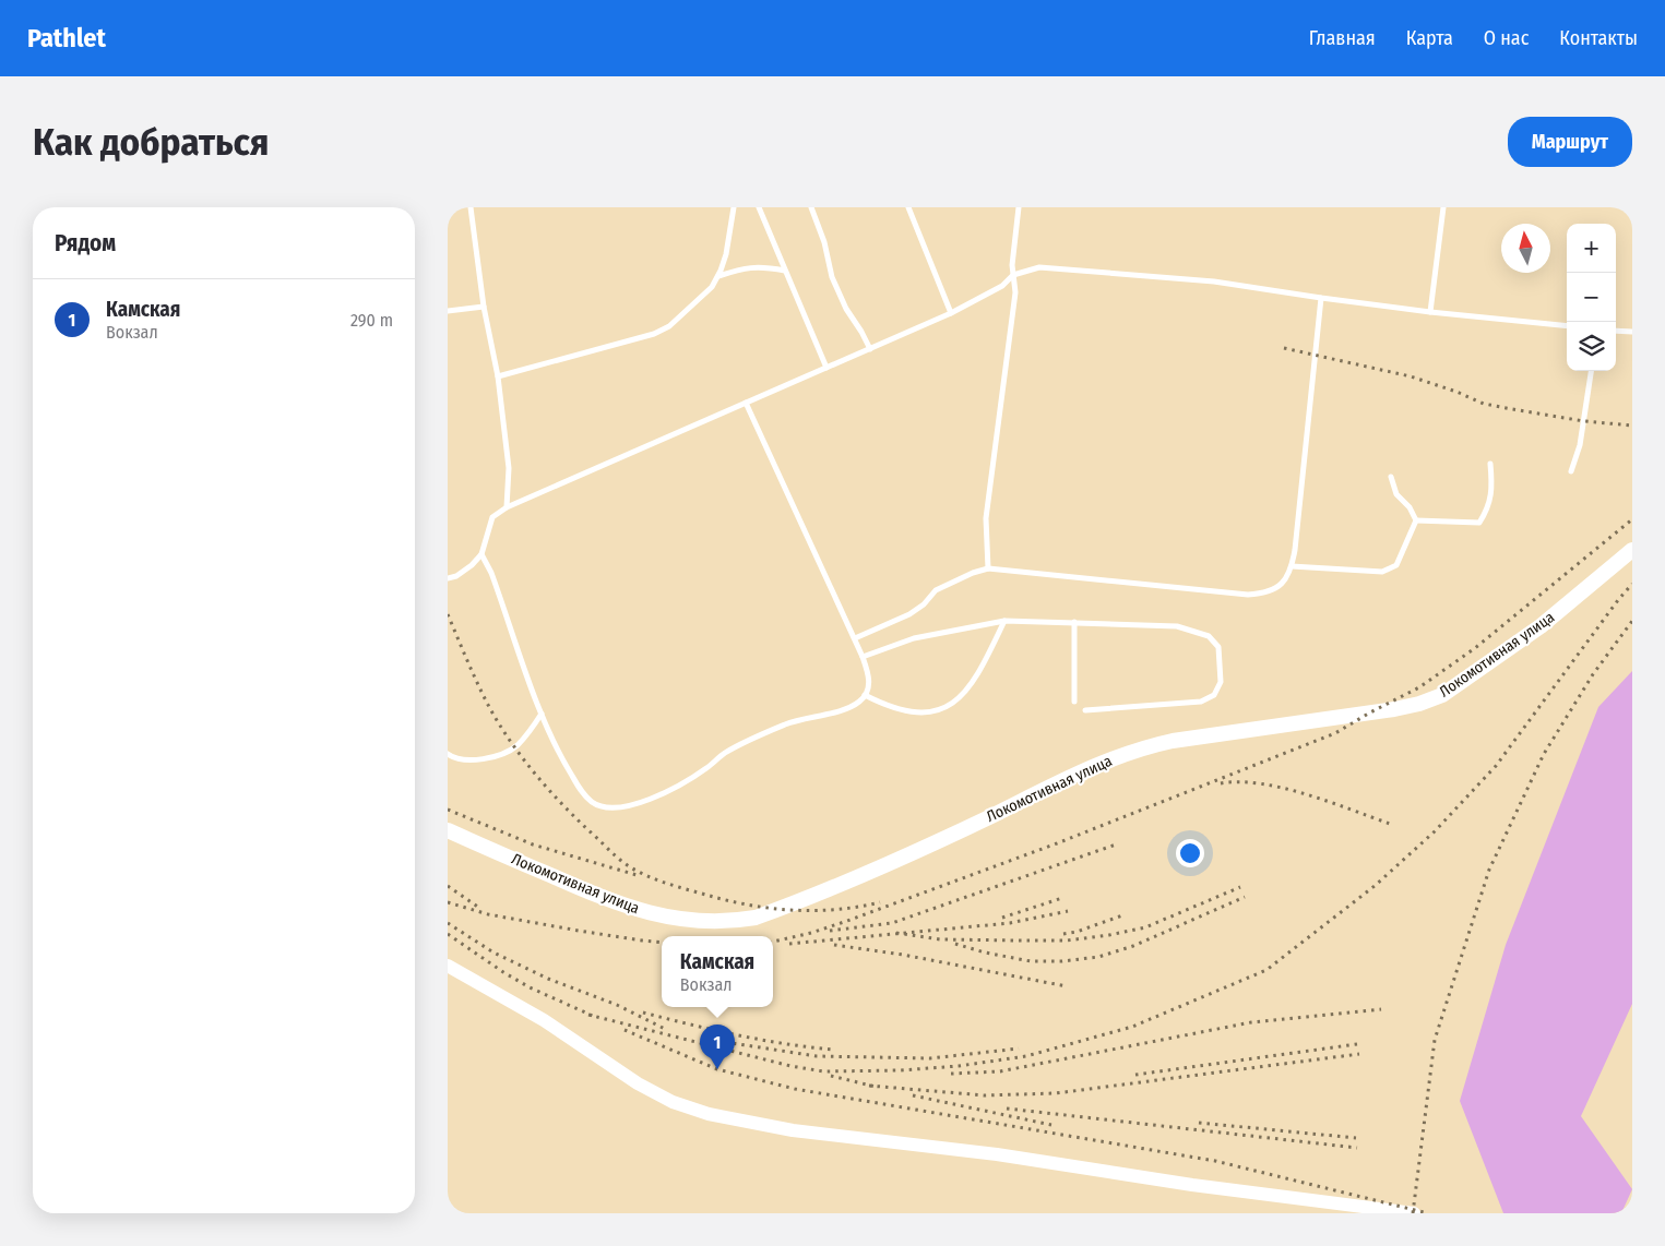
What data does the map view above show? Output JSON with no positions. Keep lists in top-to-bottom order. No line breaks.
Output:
{"streets":{"main road":["Локомотивная улица"]},"north":"top","page":{"header":"Pathlet","nav":["Главная","Карта","О нас","Контакты"],"buttons":"Маршрут","title":"Как добраться","heading":"Рядом","map_buttons":["+","−"],"list":[{"mark":"1","name":"Камская","note":"Вокзал","value":"290 m"}],"popup":["Камская","Вокзал"],"pins":"1"}}
